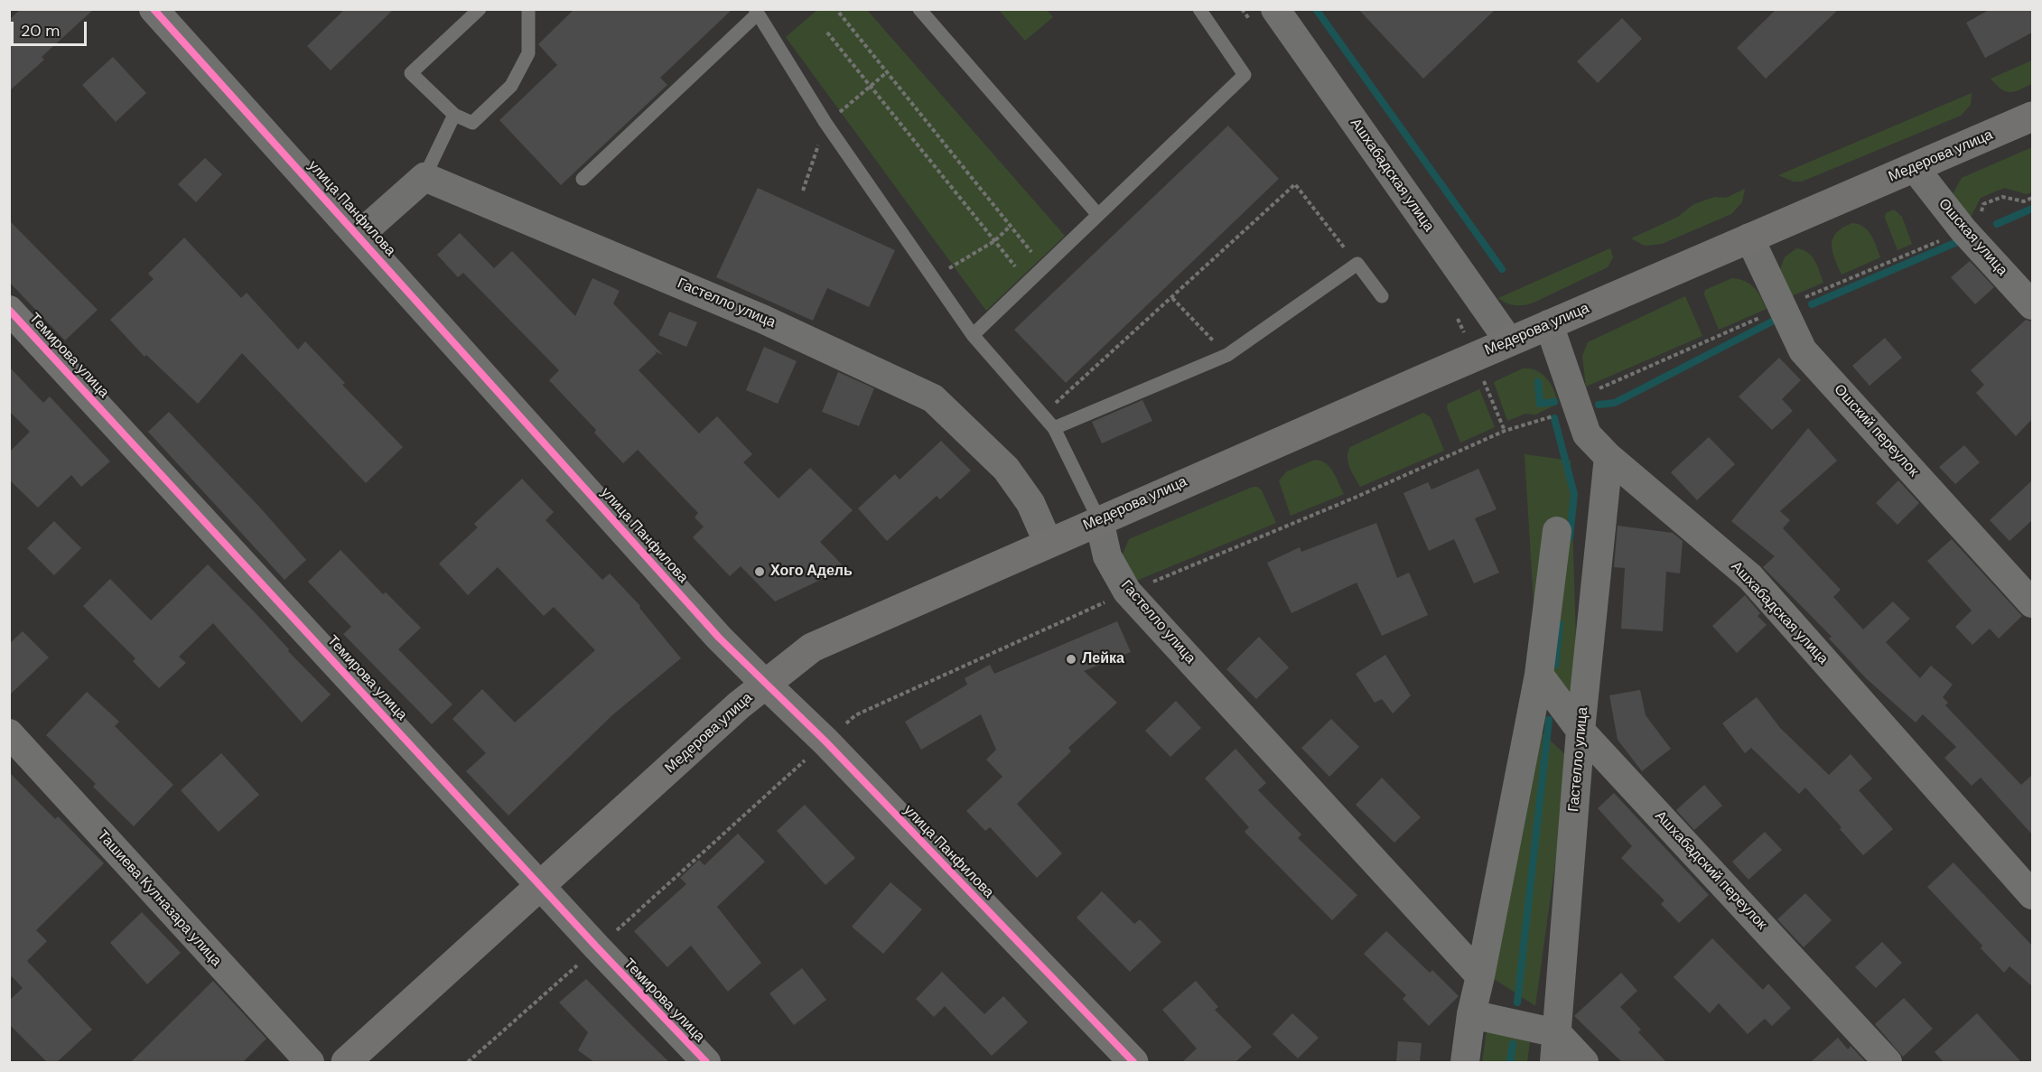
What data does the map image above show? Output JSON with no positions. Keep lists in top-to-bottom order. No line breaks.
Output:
{"streets":{"main road":["Медерова улица","улица Панфилова"],"street":["Ашхабадская улица","Ошская улица","Гастелло улица","Темирова улица","Ошский переулок","Ашхабадский переулок","Ташиева Кулназара улица"]},"crossings":[["Медерова улица","Ашхабадская улица"],["Медерова улица","улица Панфилова"],["Медерова улица","Ошская улица"],["Медерова улица","Гастелло улица"],["Медерова улица","Темирова улица"],["Медерова улица","Ошский переулок"],["Ашхабадская улица","Гастелло улица"],["Гастелло улица","Ашхабадский переулок"]],"places":["Хого Адель","Лейка"],"scale_bar":"20 m"}
